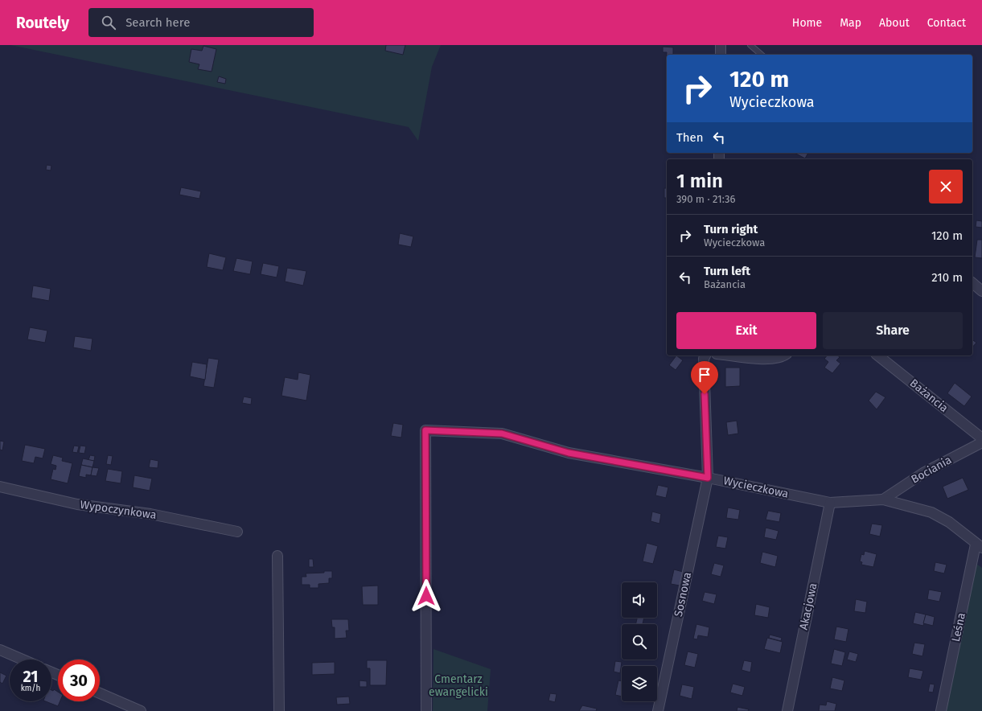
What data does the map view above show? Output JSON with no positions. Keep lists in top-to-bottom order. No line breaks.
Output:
{"streets":{"street":["Bażancia","Bociania","Wycieczkowa","Wypoczynkowa","Sosnowa","Akacjowa","Leśna"]},"crossings":[["Bociania","Wycieczkowa"],["Wycieczkowa","Sosnowa"],["Wycieczkowa","Akacjowa"],["Wycieczkowa","Leśna"]],"parks":["Cmentarz ewangelicki"],"page":{"header":"Routely","search":"Search here","nav":["Home","Map","About","Contact"],"turn":["120 m","Wycieczkowa"],"then":"Then","heading":["1 min","390 m · 21:36"],"list":[{"name":"Turn right","note":"Wycieczkowa","value":"120 m"},{"name":"Turn left","note":"Bażancia","value":"210 m"}],"buttons":["Exit","Share"],"speed":"21 km/h","limit":"30"}}
